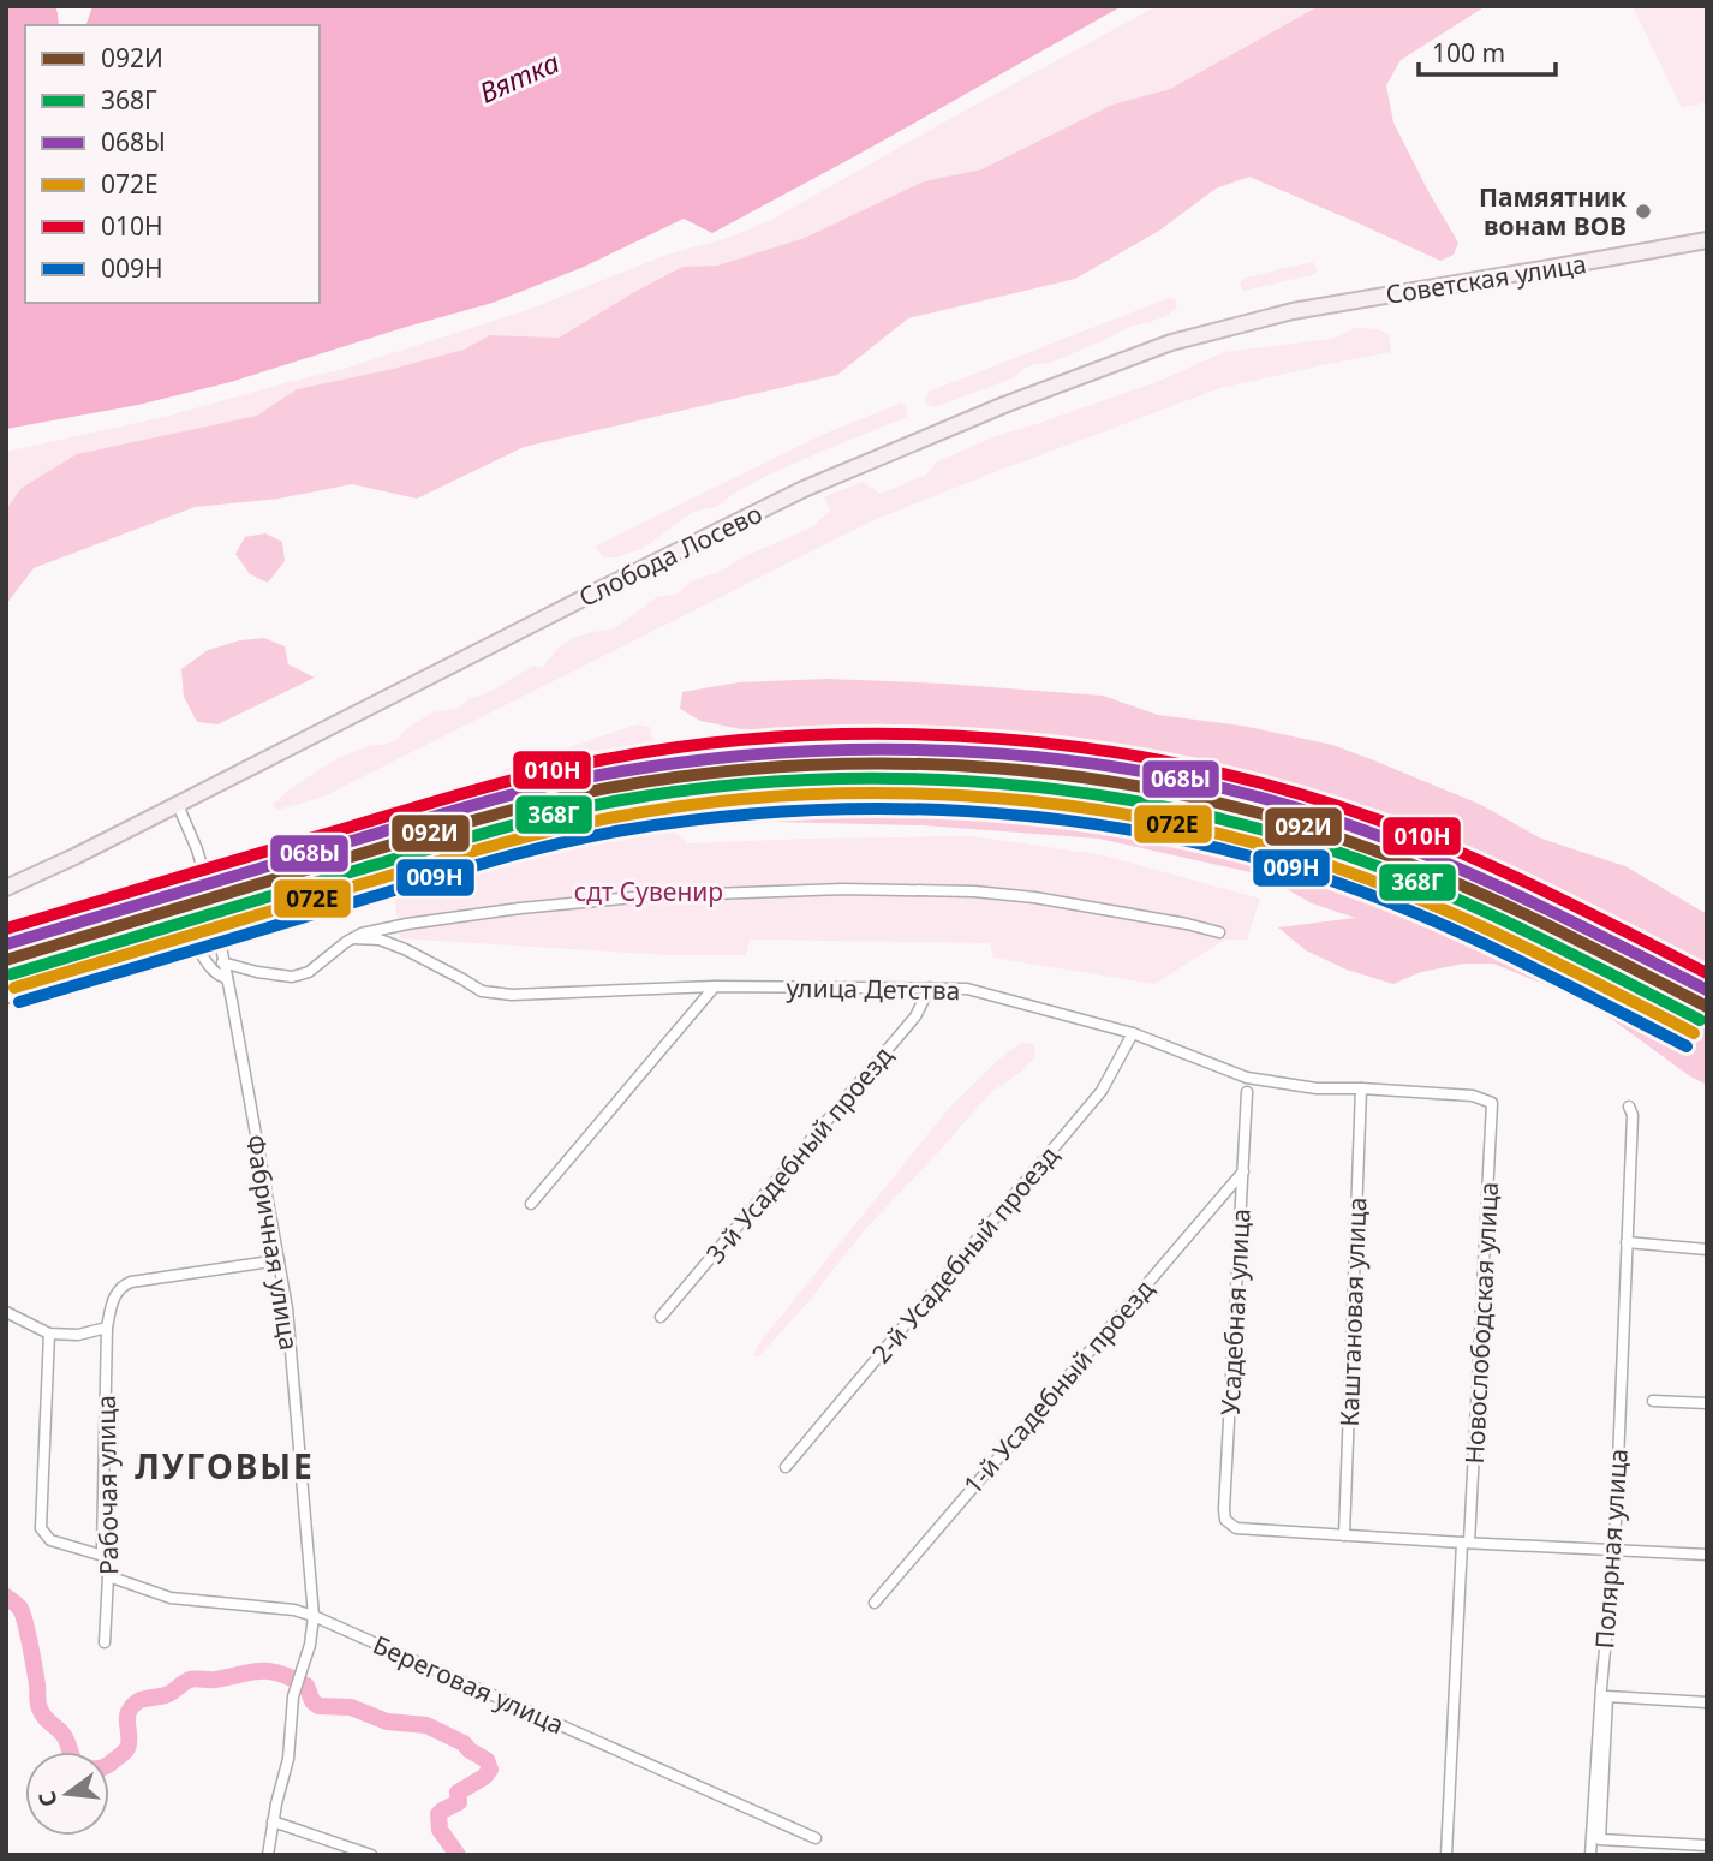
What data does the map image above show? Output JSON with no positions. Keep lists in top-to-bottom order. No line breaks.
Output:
{"streets":{"main road":["Советская улица","Слобода Лосево"],"street":["улица Детства","3-й Усадебный проезд","Фабричная улица","2-й Усадебный проезд","Усадебная улица","Каштановая улица","Новослободская улица","1-й Усадебный проезд","Рабочая улица","Полярная улица","Береговая улица"]},"crossings":[["Советская улица","Слобода Лосево"],["Слобода Лосево","Фабричная улица"],["улица Детства","3-й Усадебный проезд"],["улица Детства","2-й Усадебный проезд"],["улица Детства","Каштановая улица"],["улица Детства","Новослободская улица"],["Фабричная улица","Рабочая улица"],["Фабричная улица","Береговая улица"],["Усадебная улица","Каштановая улица"],["Усадебная улица","1-й Усадебный проезд"],["Рабочая улица","Береговая улица"]],"districts":["ЛУГОВЫЕ"],"water":["Вятка"],"parks":["сдт Сувенир"],"places":["Памяятник вонам ВОВ"],"lines":["transit line 010Н","transit line 068Ы","transit line 092И","transit line 368Г","transit line 072Е","transit line 009Н"],"legend":["092И","368Г","068Ы","072Е","010Н","009Н"],"scale_bar":"100 m","north":"left"}
